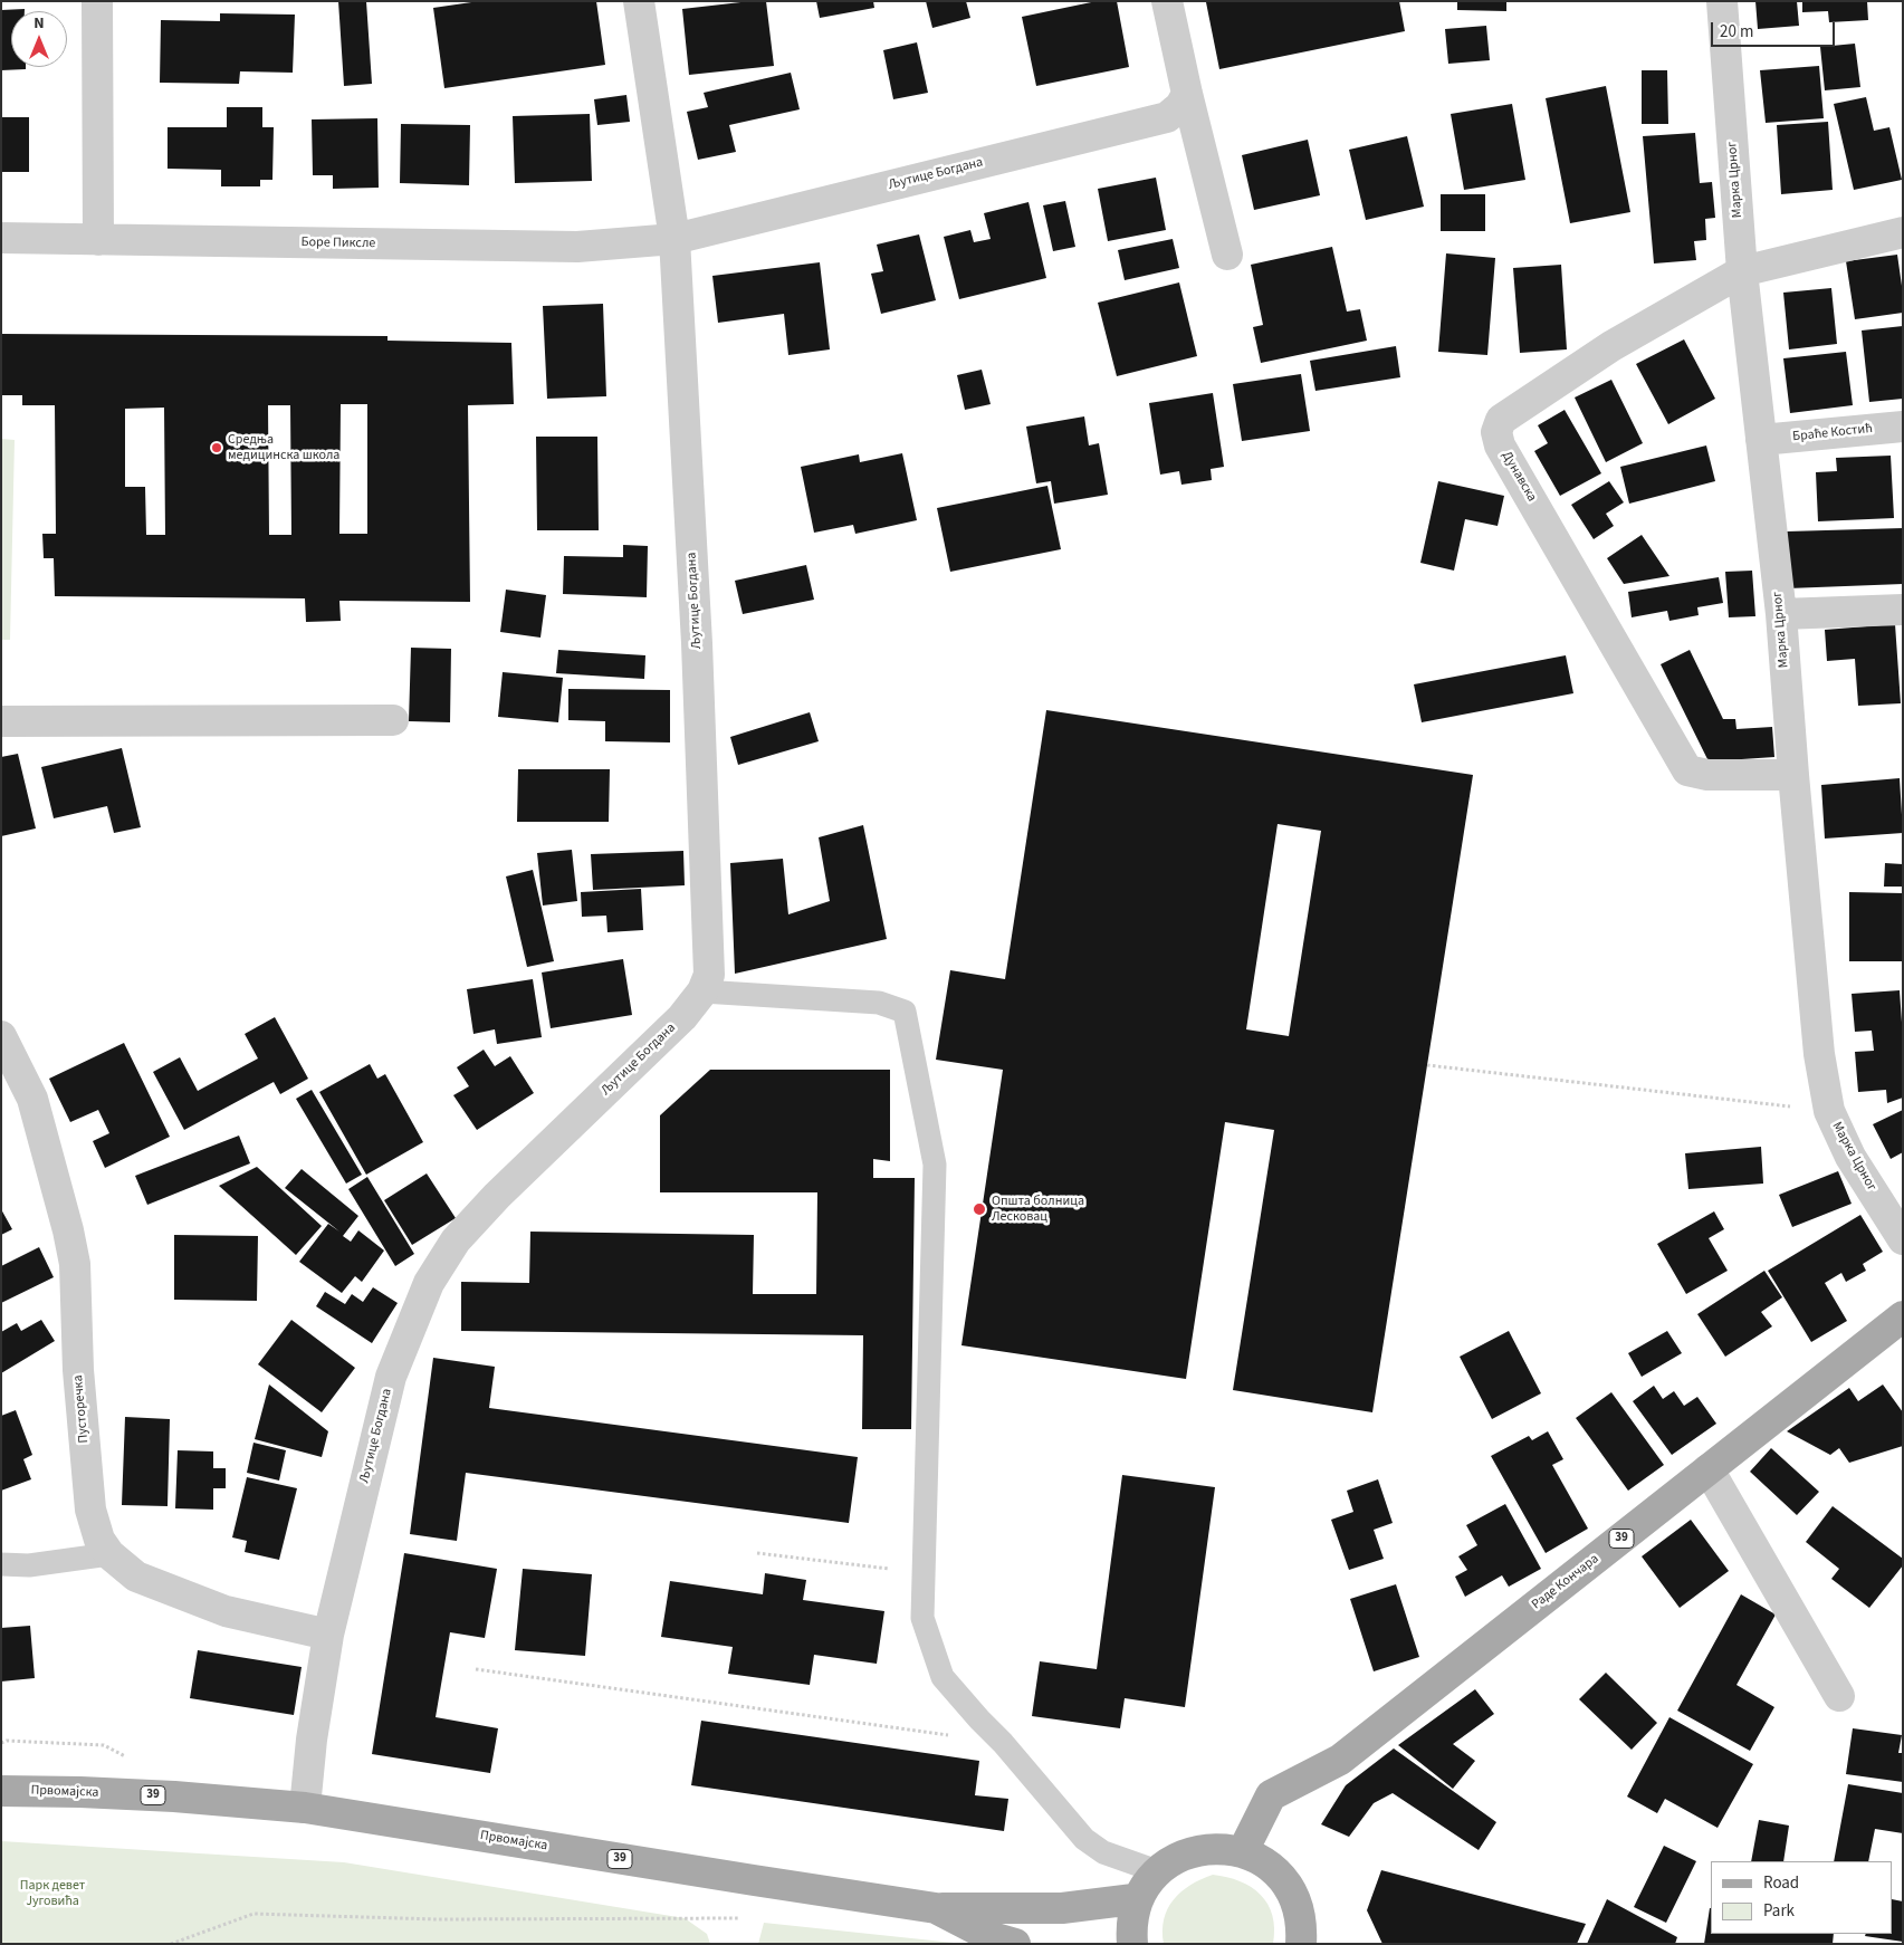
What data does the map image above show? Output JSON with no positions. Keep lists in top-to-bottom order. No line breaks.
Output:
{"streets":{"main road":["39","Раде Кончара","Првомајска"],"street":["Љутице Богдана","Марка Црног","Боре Пиксле","Браће Костић","Дунавска","Пусторечка"]},"crossings":[["Љутице Богдана","Боре Пиксле"],["Љутице Богдана","Пусторечка"],["Љутице Богдана","Првомајска"],["Марка Црног","Браће Костић"],["Марка Црног","Дунавска"]],"parks":["Парк девет Југовића"],"places":["Средња медицинска школа","Општа болница Лесковац"],"legend":["Road","Park"],"scale_bar":"20 m","north":"top"}
